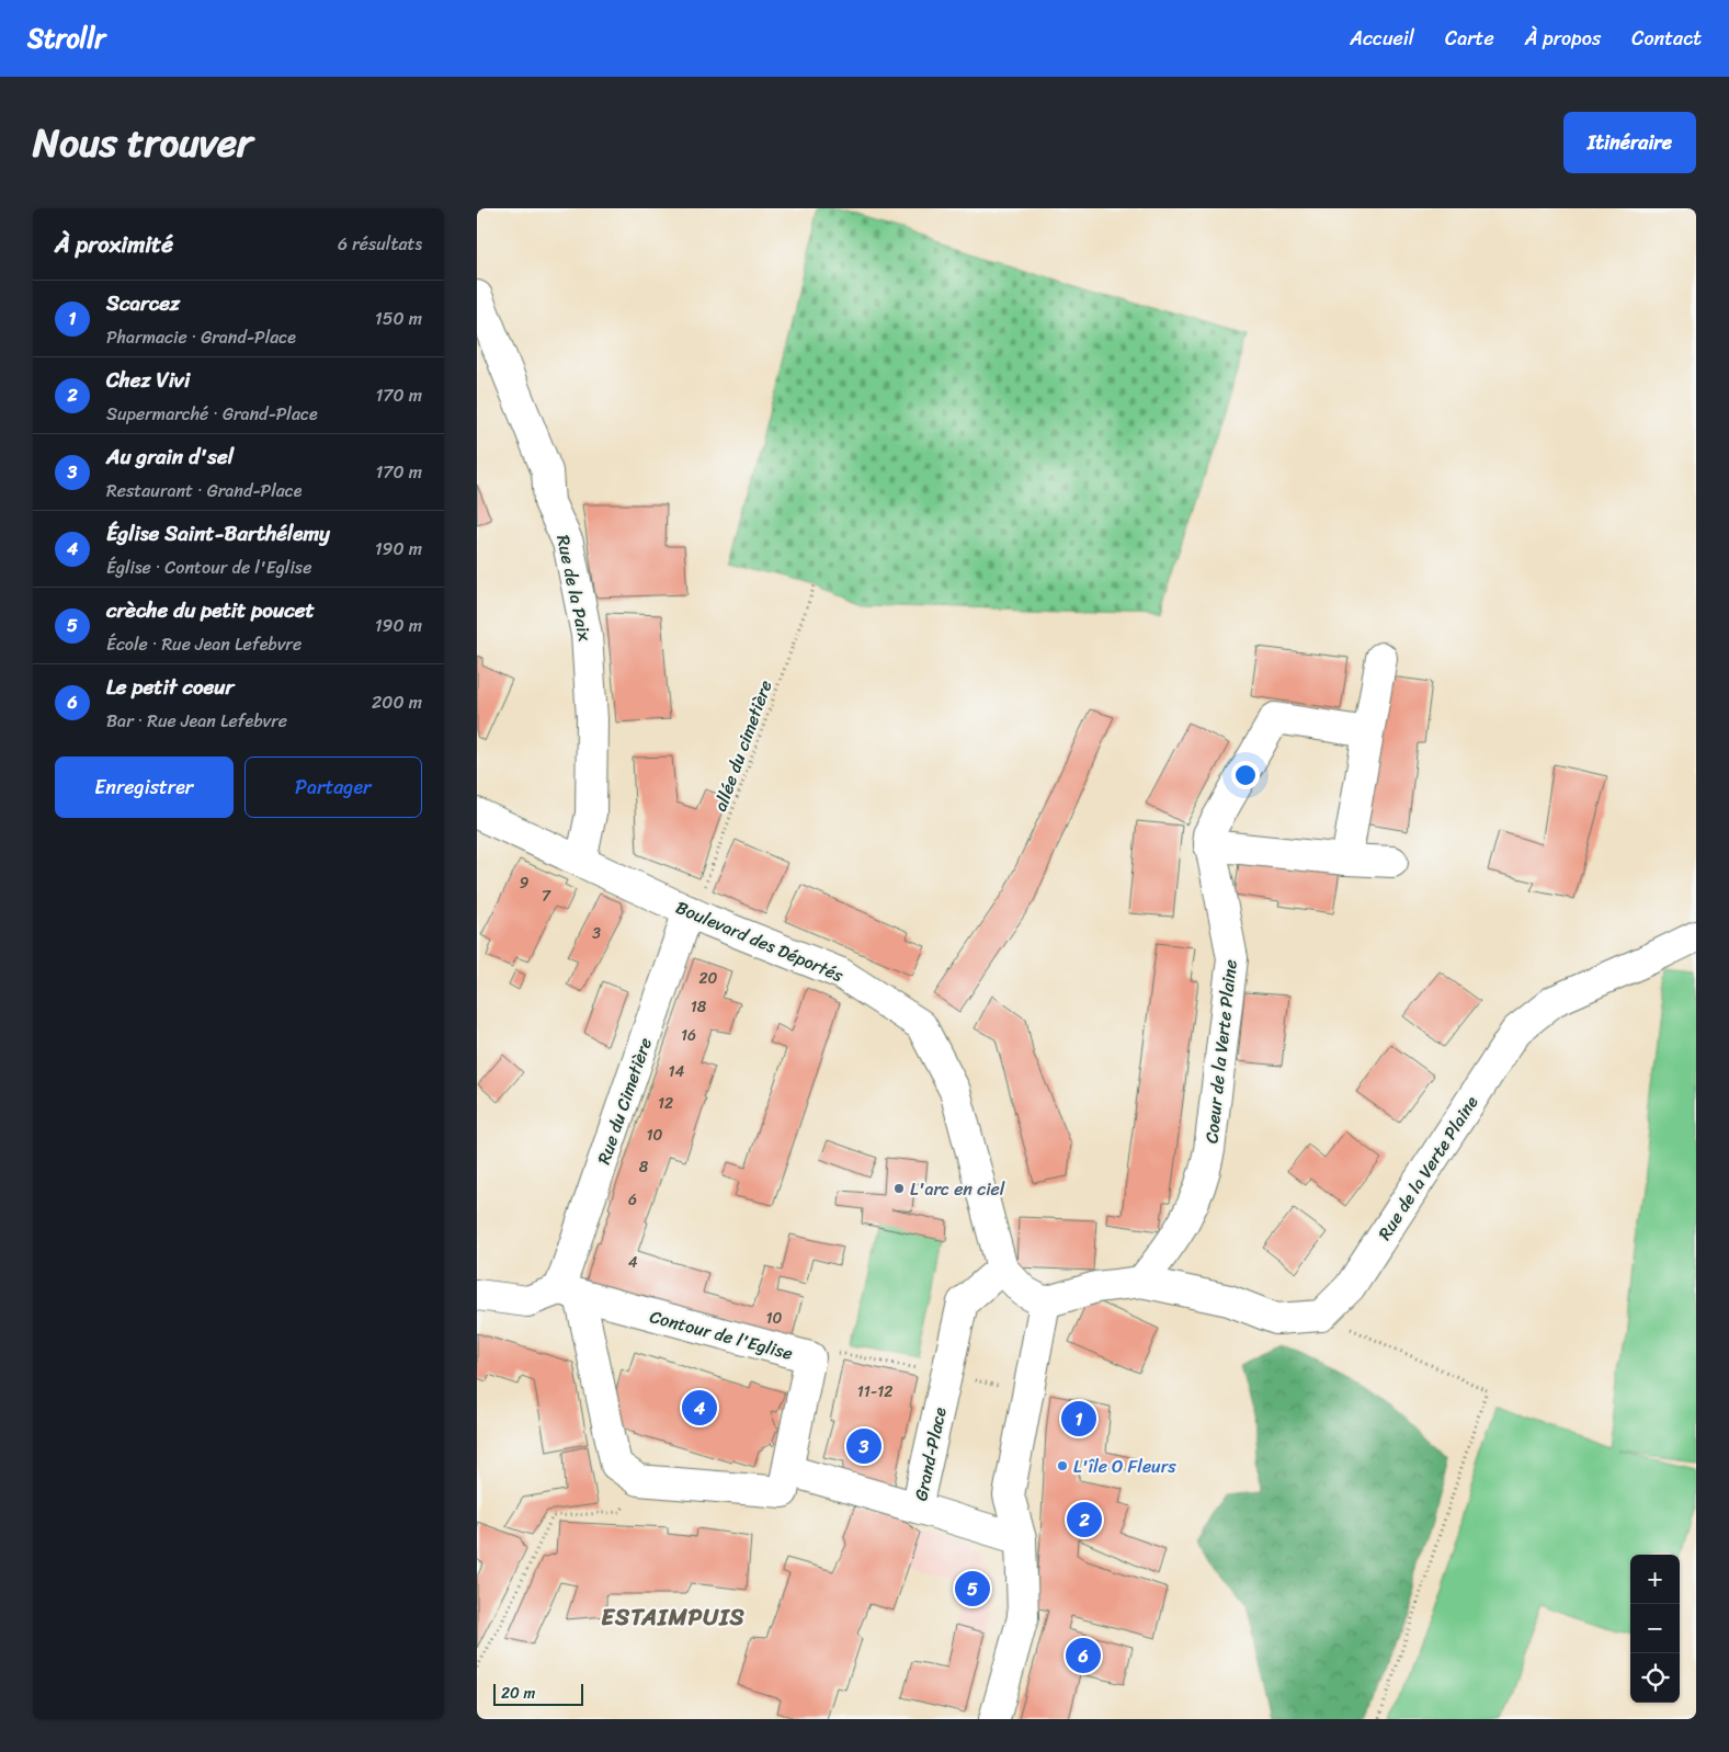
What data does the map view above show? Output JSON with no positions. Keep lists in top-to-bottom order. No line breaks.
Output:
{"streets":{"street":["Rue de la Paix","Boulevard des Déportés","Coeur de la Verte Plaine","Rue du Cimetière","Rue de la Verte Plaine","Contour de l'Eglise","Grand-Place"],"path":["allée du cimetière"]},"crossings":[["Rue de la Paix","Boulevard des Déportés"],["allée du cimetière","Boulevard des Déportés"],["allée du cimetière","Rue du Cimetière"],["Boulevard des Déportés","Rue du Cimetière"],["Boulevard des Déportés","Grand-Place"],["Rue du Cimetière","Contour de l'Eglise"]],"districts":["ESTAIMPUIS"],"places":["L'arc en ciel","L'île O Fleurs"],"house_numbers":["9","7","3","20","18","16","14","12","10","8","6","4","10","11-12"],"scale_bar":"20 m","page":{"header":"Strollr","nav":["Accueil","Carte","À propos","Contact"],"title":"Nous trouver","buttons":["Itinéraire",["Enregistrer","Partager"]],"heading":["À proximité","6 résultats"],"list":[{"mark":"1","name":"Scarcez","note":"Pharmacie · Grand-Place","value":"150 m"},{"mark":"2","name":"Chez Vivi","note":"Supermarché · Grand-Place","value":"170 m"},{"mark":"3","name":"Au grain d'sel","note":"Restaurant · Grand-Place","value":"170 m"},{"mark":"4","name":"Église Saint-Barthélemy","note":"Église · Contour de l'Eglise","value":"190 m"},{"mark":"5","name":"crèche du petit poucet","note":"École · Rue Jean Lefebvre","value":"190 m"},{"mark":"6","name":"Le petit coeur","note":"Bar · Rue Jean Lefebvre","value":"200 m"}],"pins":["4","1","3","2","5","6"],"map_buttons":["+","−"],"scale":"20 m"}}
